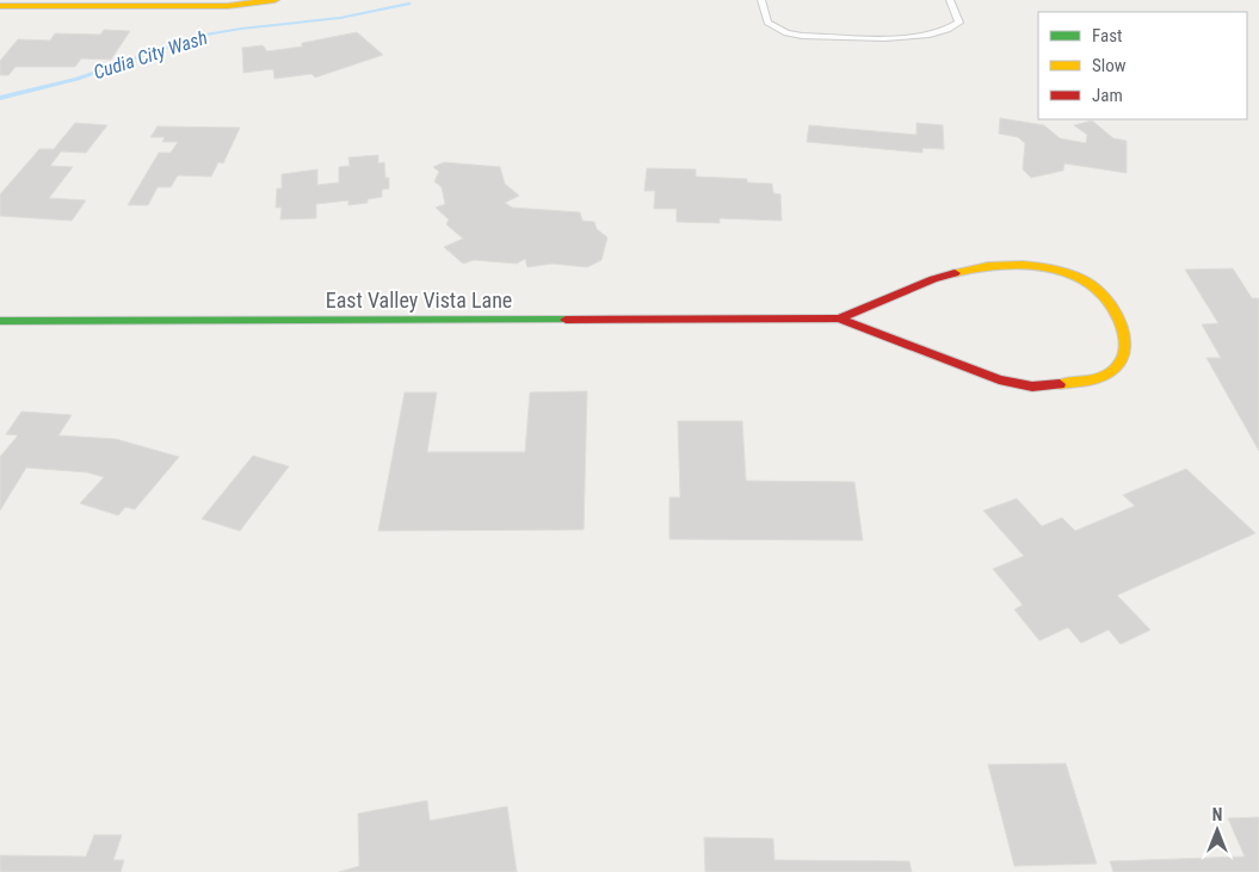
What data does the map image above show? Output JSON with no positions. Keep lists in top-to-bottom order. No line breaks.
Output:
{"streets":{"street":["East Valley Vista Lane"]},"water":["Cudia City Wash"],"legend":["Fast","Slow","Jam"],"north":"top"}
